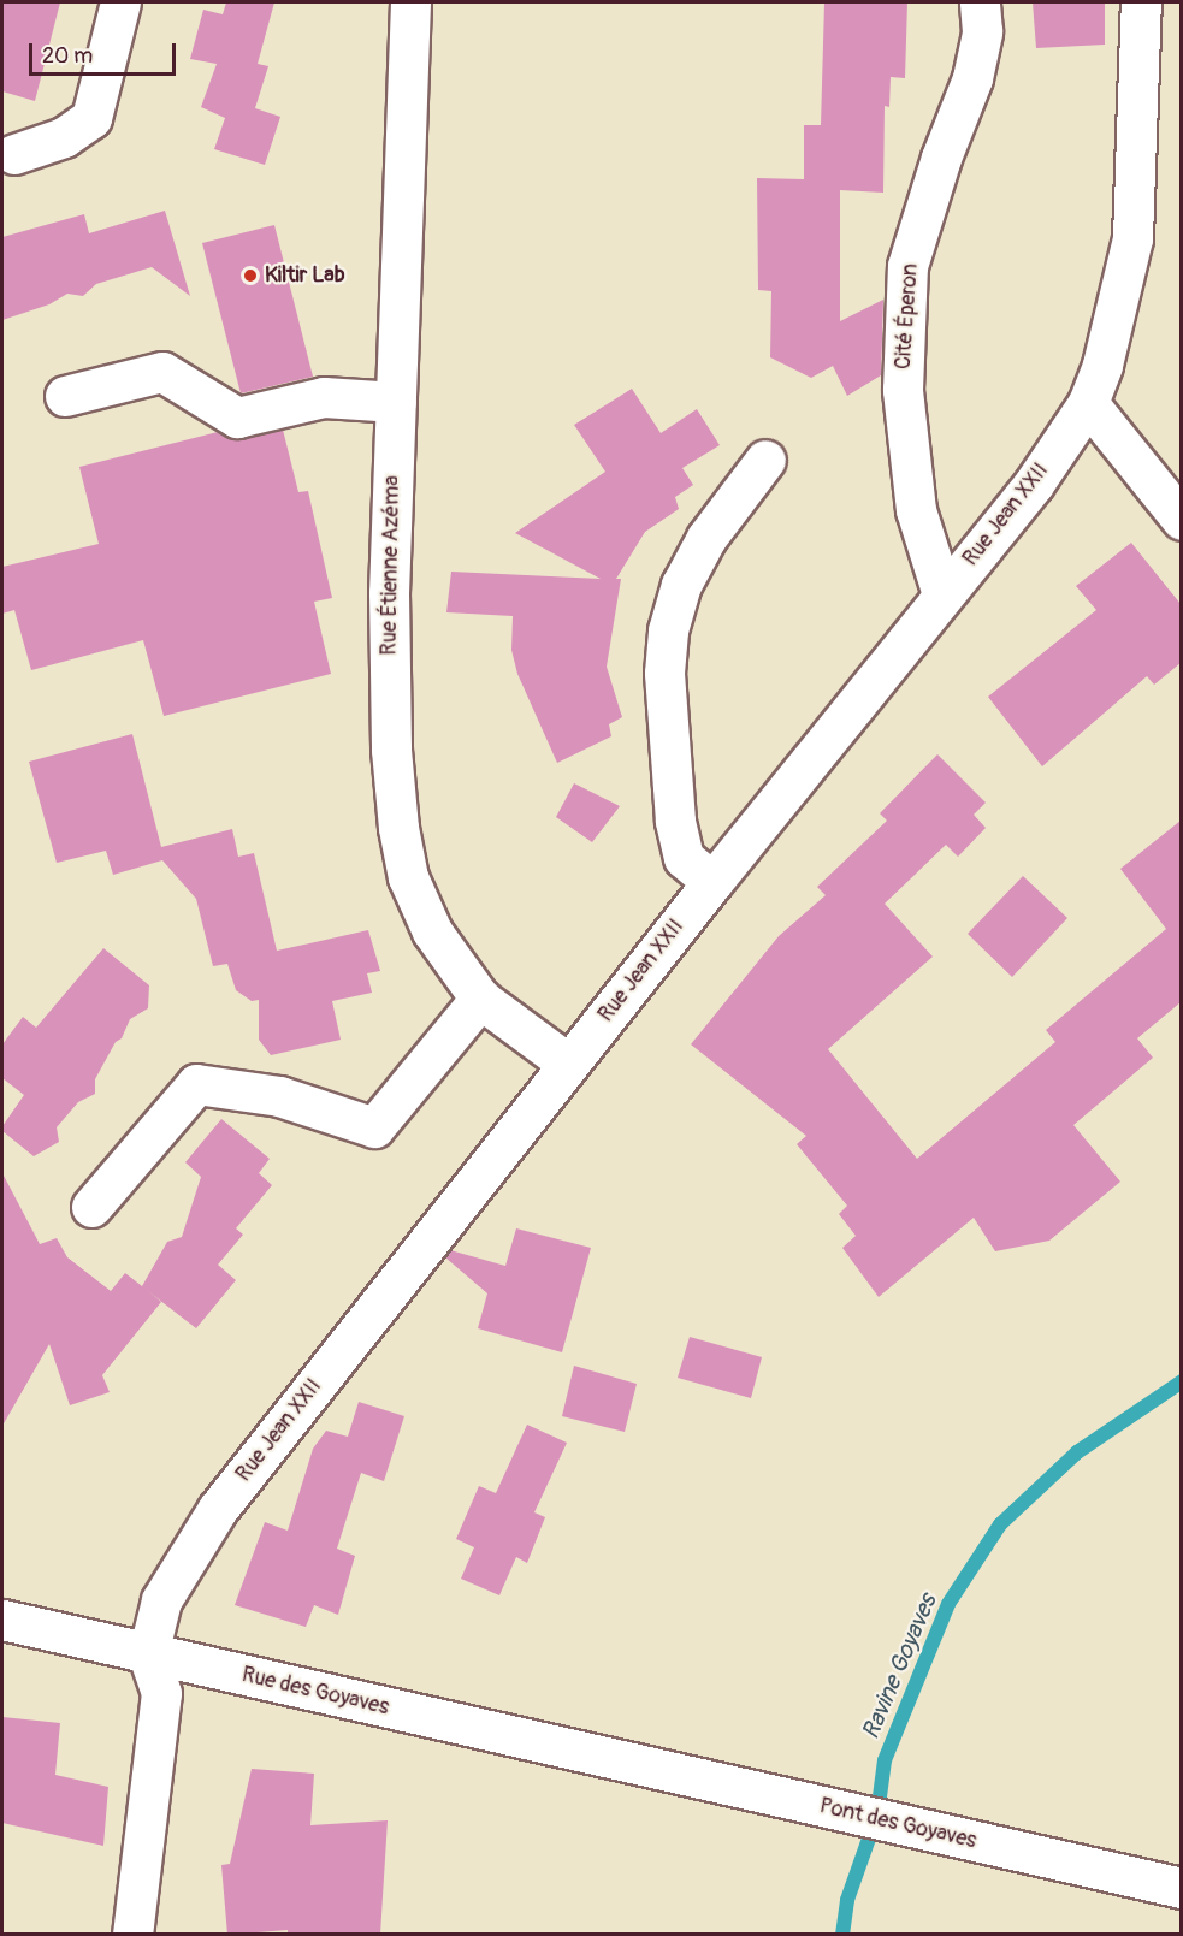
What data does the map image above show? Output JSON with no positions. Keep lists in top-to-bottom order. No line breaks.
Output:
{"streets":{"street":["Cité Éperon","Rue Jean XXII","Rue Étienne Azéma","Rue des Goyaves","Pont des Goyaves"]},"crossings":[["Cité Éperon","Rue Jean XXII"],["Rue Jean XXII","Rue Étienne Azéma"],["Rue Jean XXII","Rue des Goyaves"],["Rue des Goyaves","Pont des Goyaves"]],"water":["Ravine Goyaves"],"places":["Kiltir Lab"],"scale_bar":"20 m"}
